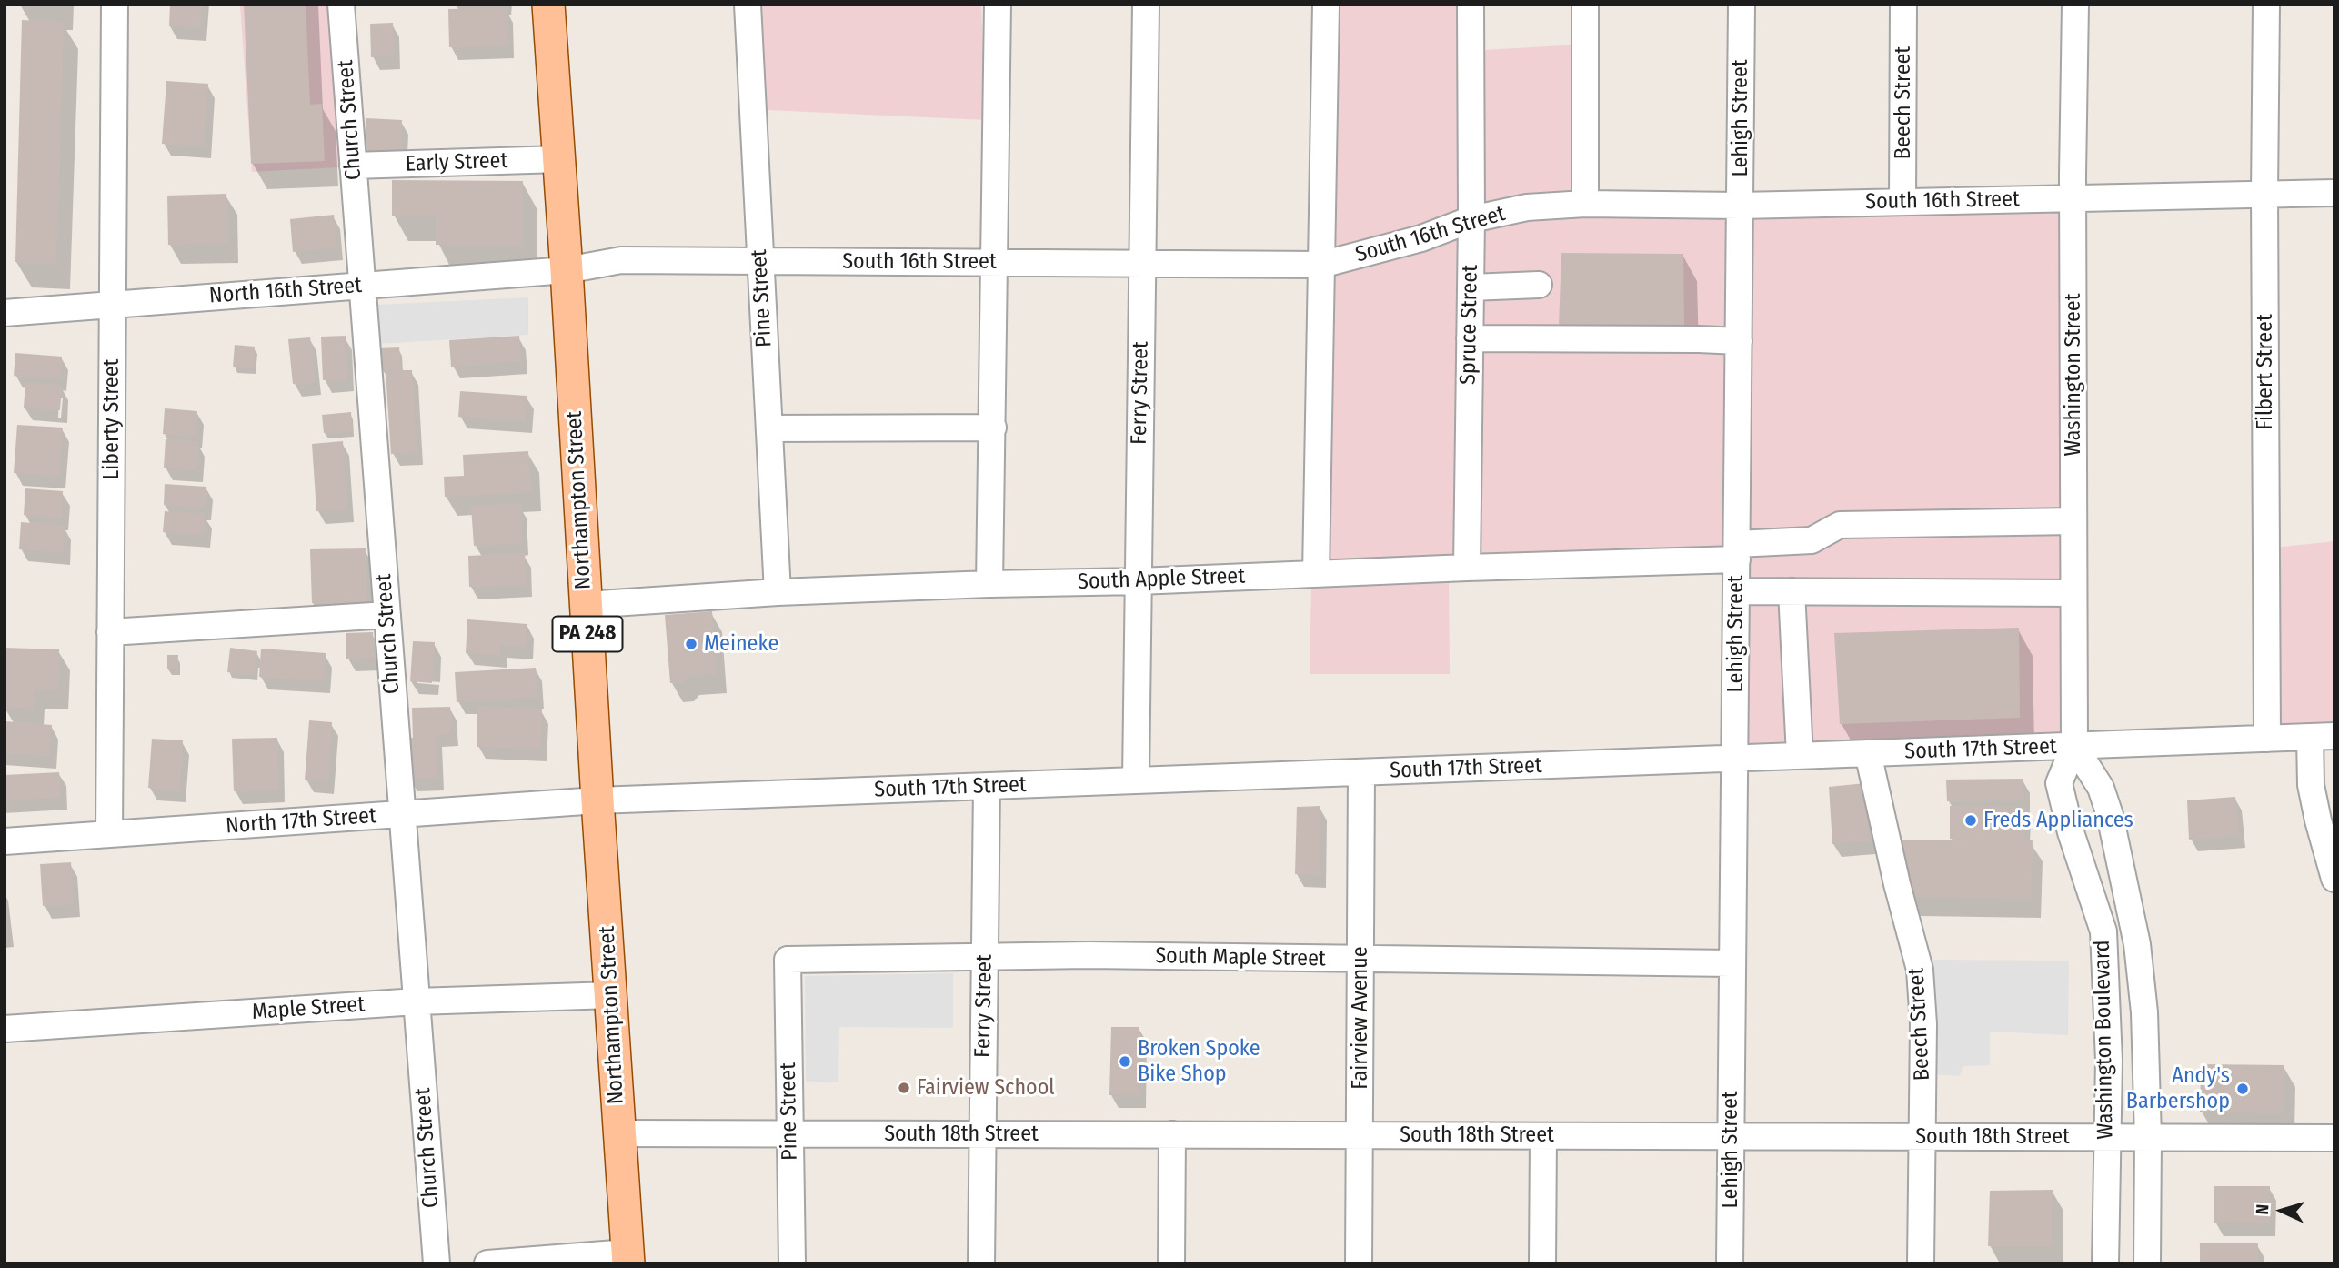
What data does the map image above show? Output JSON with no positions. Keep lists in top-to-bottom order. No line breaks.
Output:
{"streets":{"main road":["Northampton Street","PA 248"],"street":["Beech Street","Lehigh Street","Church Street","Early Street","South 16th Street","North 16th Street","Pine Street","Spruce Street","Filbert Street","Washington Street","Ferry Street","Liberty Street","South Apple Street","South 17th Street","North 17th Street","South Maple Street","Maple Street","Fairview Avenue","Washington Boulevard","South 18th Street"]},"crossings":[["Beech Street","South 16th Street"],["Beech Street","South 17th Street"],["Beech Street","South 18th Street"],["Lehigh Street","South 16th Street"],["Lehigh Street","South Apple Street"],["Lehigh Street","South 17th Street"],["Lehigh Street","South Maple Street"],["Lehigh Street","South 18th Street"],["Church Street","Early Street"],["Church Street","North 16th Street"],["Church Street","North 17th Street"],["Church Street","Maple Street"],["Early Street","Northampton Street"],["South 16th Street","North 16th Street"],["South 16th Street","Pine Street"],["South 16th Street","Spruce Street"],["South 16th Street","Filbert Street"],["South 16th Street","Washington Street"],["South 16th Street","Ferry Street"],["South 16th Street","Northampton Street"],["North 16th Street","Liberty Street"],["North 16th Street","Northampton Street"],["Pine Street","South Apple Street"],["Pine Street","South Maple Street"],["Pine Street","South 18th Street"],["Spruce Street","South Apple Street"],["Filbert Street","South 17th Street"],["Washington Street","South Apple Street"],["Washington Street","South 17th Street"],["Washington Street","Washington Boulevard"],["Ferry Street","South Apple Street"],["Ferry Street","South 17th Street"],["Ferry Street","South Maple Street"],["Ferry Street","South 18th Street"],["Liberty Street","North 17th Street"],["Northampton Street","South Apple Street"],["Northampton Street","South 17th Street"],["Northampton Street","North 17th Street"],["Northampton Street","Maple Street"],["Northampton Street","South 18th Street"],["South 17th Street","North 17th Street"],["South 17th Street","Fairview Avenue"],["South 17th Street","Washington Boulevard"],["South Maple Street","Fairview Avenue"],["Fairview Avenue","South 18th Street"],["Washington Boulevard","South 18th Street"]],"places":["Meineke","Freds Appliances","Broken Spoke Bike Shop","Fairview School","Andy's Barbershop"],"north":"left"}
